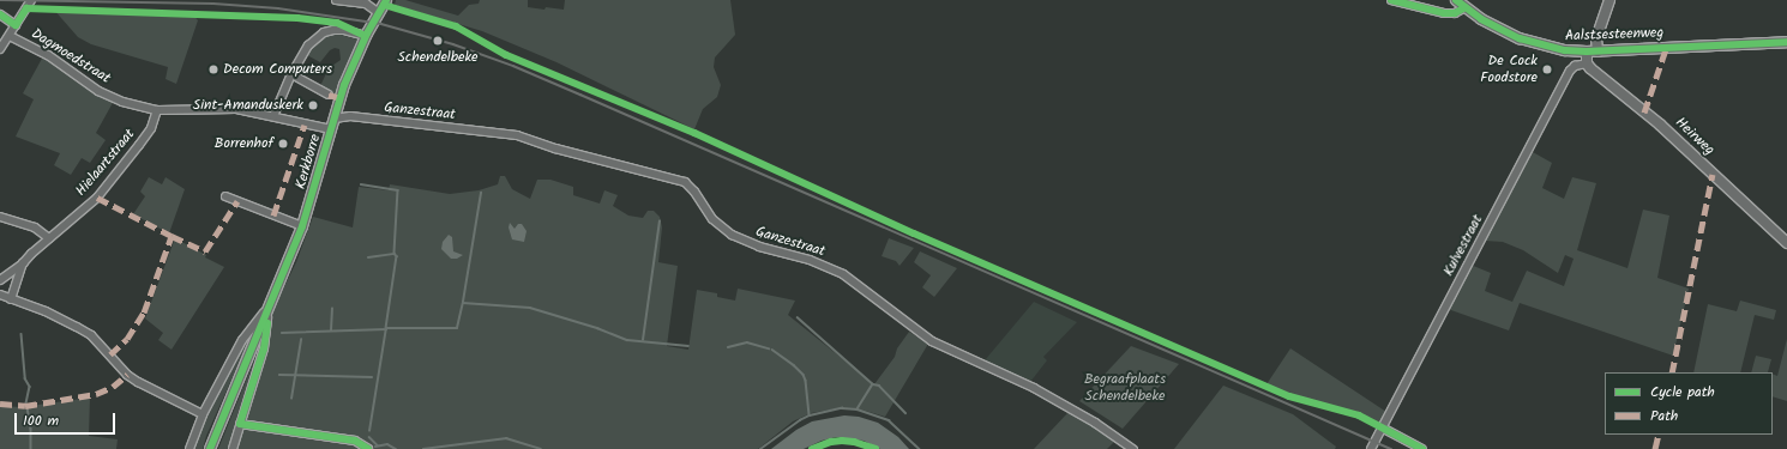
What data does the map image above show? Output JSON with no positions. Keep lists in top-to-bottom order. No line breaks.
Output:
{"streets":{"street":["Aalstsesteenweg","Dagmoedstraat","Ganzestraat","Heirweg","Kerkborre","Hielaartstraat","Kulvestraat"]},"crossings":[["Dagmoedstraat","Kerkborre"],["Dagmoedstraat","Hielaartstraat"],["Ganzestraat","Kerkborre"],["Heirweg","Kulvestraat"]],"parks":["Begraafplaats Schendelbeke"],"places":["Schendelbeke","Decom Computers","De Cock Foodstore","Sint-Amanduskerk","Borrenhof"],"legend":["Cycle path","Path"],"scale_bar":"100 m"}
